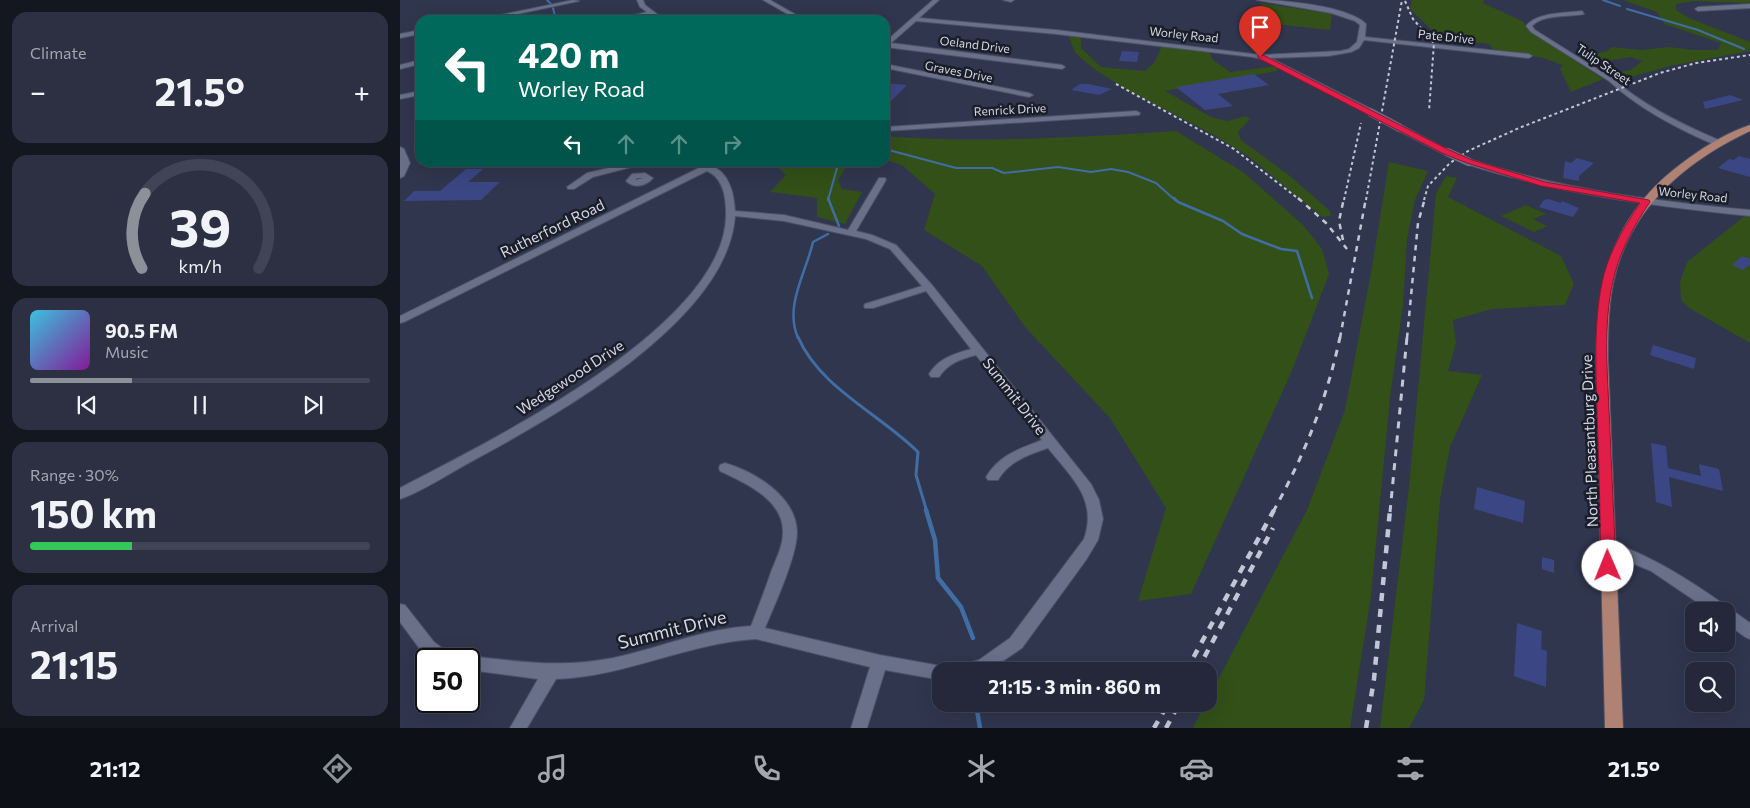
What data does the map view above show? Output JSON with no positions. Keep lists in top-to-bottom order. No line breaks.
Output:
{"streets":{"main road":["North Pleasantburg Drive"],"street":["Worley Road","Pate Drive","Oeland Drive","Tulip Street","Graves Drive","Renrick Drive","Rutherford Road","Wedgewood Drive","Summit Drive"]},"crossings":[["Worley Road","North Pleasantburg Drive"],["Tulip Street","North Pleasantburg Drive"],["Wedgewood Drive","Summit Drive"]],"page":{"tile":["Climate",["Range · 30%","150 km"],["Arrival","21:15"]],"turn":["420 m","Worley Road"],"heat":["−","21.5°","+"],"song":["90.5 FM","Music"],"limit":"50","trip":"21:15 · 3 min · 860 m","tabs":["21:12","21.5°"],"gauge":["39","km/h"]}}
